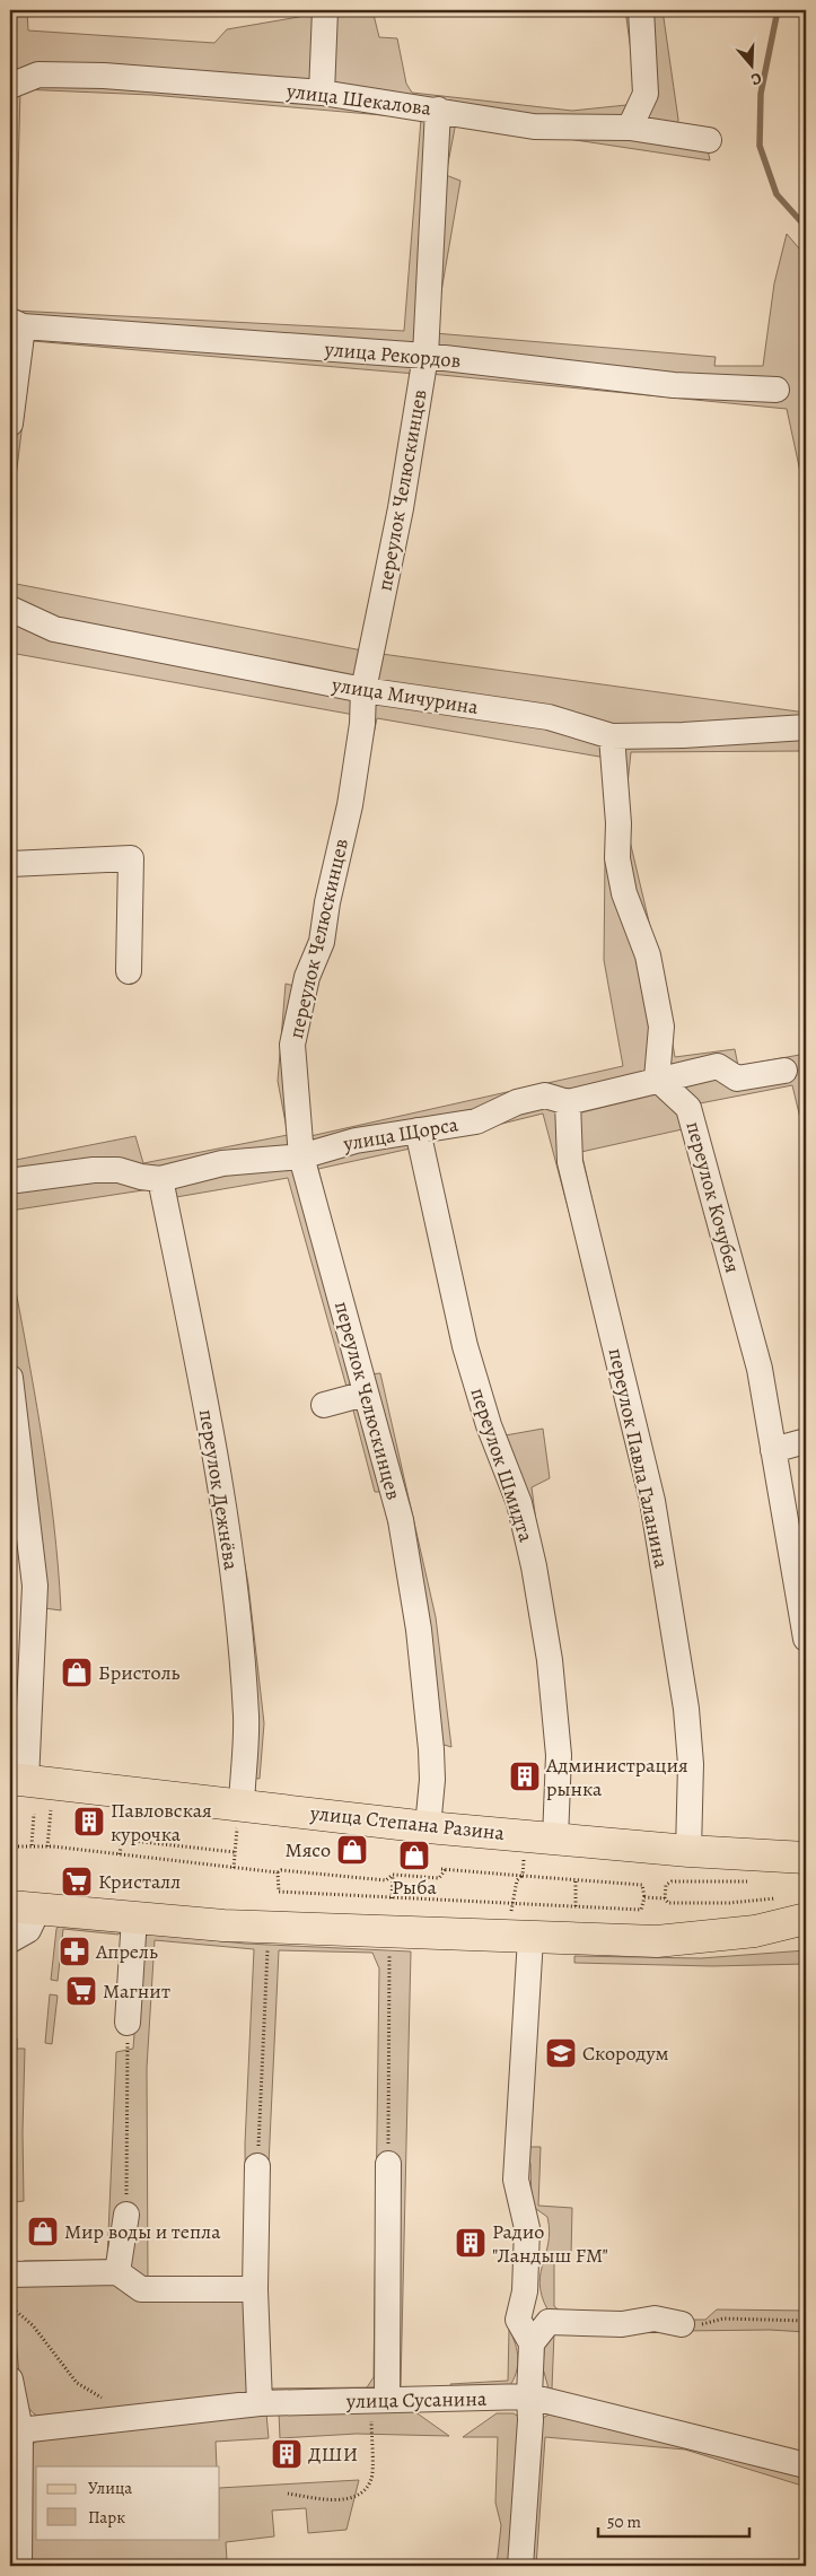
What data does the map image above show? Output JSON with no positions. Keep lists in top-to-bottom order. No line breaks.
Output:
{"streets":{"main road":["улица Степана Разина"],"street":["улица Шекалова","улица Рекордов","переулок Челюскинцев","улица Мичурина","улица Щорса","переулок Кочубея","переулок Павла Галанина","переулок Шмидта","переулок Дежнёва","улица Сусанина"]},"crossings":[["улица Шекалова","переулок Челюскинцев"],["улица Рекордов","переулок Челюскинцев"],["переулок Челюскинцев","улица Мичурина"],["переулок Челюскинцев","улица Щорса"],["переулок Челюскинцев","улица Степана Разина"],["улица Щорса","переулок Кочубея"],["улица Щорса","переулок Павла Галанина"],["улица Щорса","переулок Шмидта"],["улица Щорса","переулок Дежнёва"],["переулок Павла Галанина","улица Степана Разина"],["переулок Шмидта","улица Степана Разина"],["переулок Дежнёва","улица Степана Разина"]],"places":{"shop":["Бристоль","Мясо","Рыба","Мир воды и тепла"],"building":["Администрация рынка","Павловская курочка","Радио \"Ландыш FM\"","ДШИ"],"supermarket":["Кристалл","Магнит"],"pharmacy":["Апрель"],"school or university":["Скородум"]},"legend":["Улица","Парк"],"scale_bar":"50 m","north":"bottom"}
